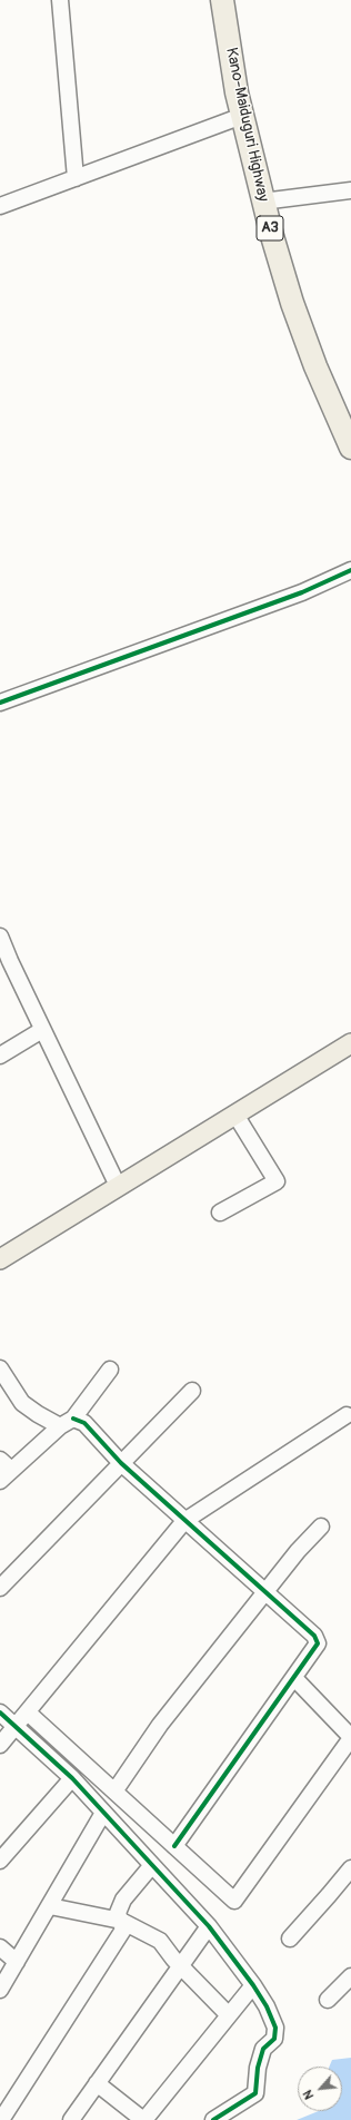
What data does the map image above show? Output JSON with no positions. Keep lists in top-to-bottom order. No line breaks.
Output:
{"streets":{"highway":["Kano-Maiduguri Highway","A3"]},"north":"bottom left"}
